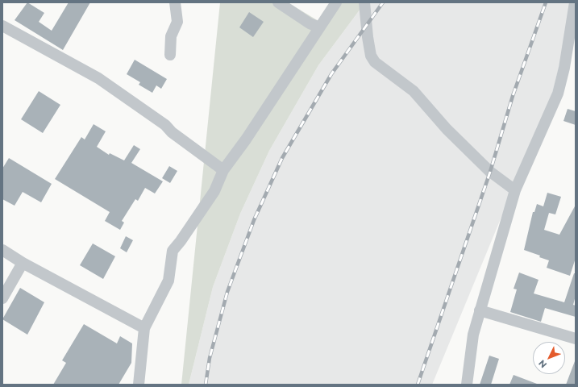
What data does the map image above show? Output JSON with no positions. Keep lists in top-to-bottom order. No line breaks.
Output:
{"north":"bottom left"}
